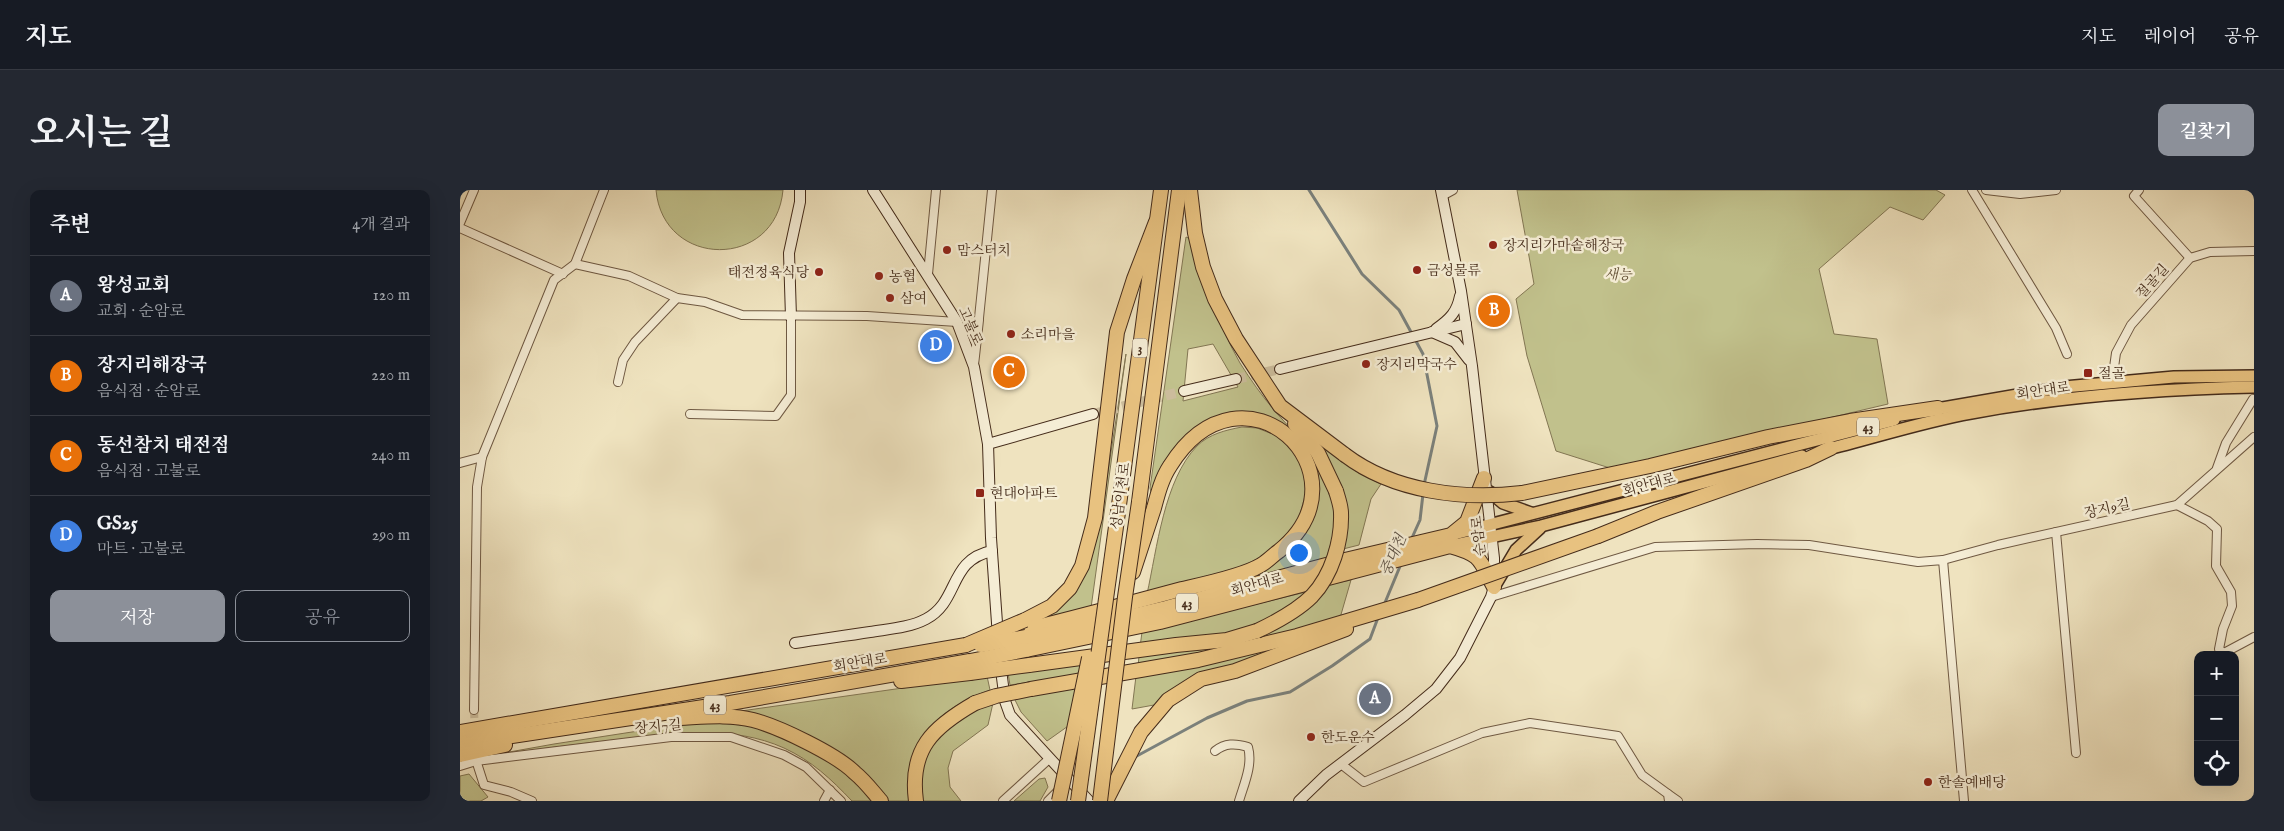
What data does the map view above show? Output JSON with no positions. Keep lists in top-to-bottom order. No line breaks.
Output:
{"streets":{"highway":["3","회안대로","43","성남이천로"],"street":["절골길","고불로","장지9길","순암로","장지7길"]},"crossings":[["절골길","회안대로"],["회안대로","43"],["회안대로","순암로"],["장지9길","순암로"]],"water":["중대천"],"parks":["새능"],"places":{"other":["장지리가마솥해장국","맘스터치","금성물류","태전정육식당","농협","삼여","소리마을","장지리막국수","한도운수","한솔예배당"],"transit":["절골","현대아파트"]},"page":{"header":"지도","nav":["지도","레이어","공유"],"title":"오시는 길","buttons":["길찾기",["저장","공유"]],"heading":["주변","4개 결과"],"list":[{"mark":"A","name":"왕성교회","note":"교회 · 순암로","value":"120 m"},{"mark":"B","name":"장지리해장국","note":"음식점 · 순암로","value":"220 m"},{"mark":"C","name":"동선참치 태전점","note":"음식점 · 고불로","value":"240 m"},{"mark":"D","name":"GS25","note":"마트 · 고불로","value":"290 m"}],"pins":["B","D","C","A"],"map_buttons":["+","−"]}}
